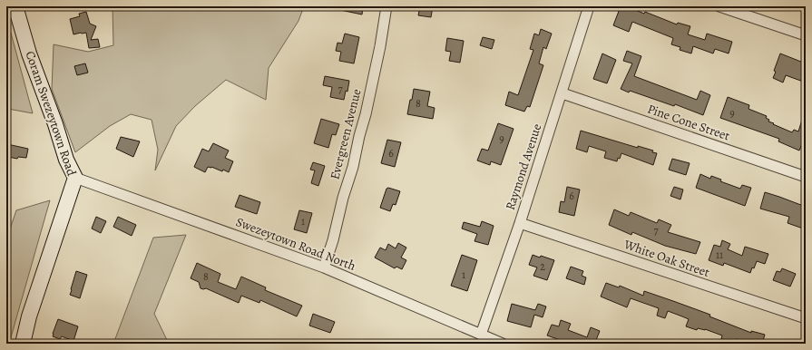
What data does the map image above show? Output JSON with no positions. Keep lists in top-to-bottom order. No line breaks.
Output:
{"streets":{"street":["Coram Swezeytown Road","Pine Cone Street","Evergreen Avenue","Raymond Avenue","Swezeytown Road North","White Oak Street"]},"crossings":[["Coram Swezeytown Road","Swezeytown Road North"],["Pine Cone Street","Raymond Avenue"],["Evergreen Avenue","Swezeytown Road North"],["Raymond Avenue","Swezeytown Road North"],["Raymond Avenue","White Oak Street"]],"house_numbers":["7","8","9","9","6","6","1","7","11","2","1","8"]}
